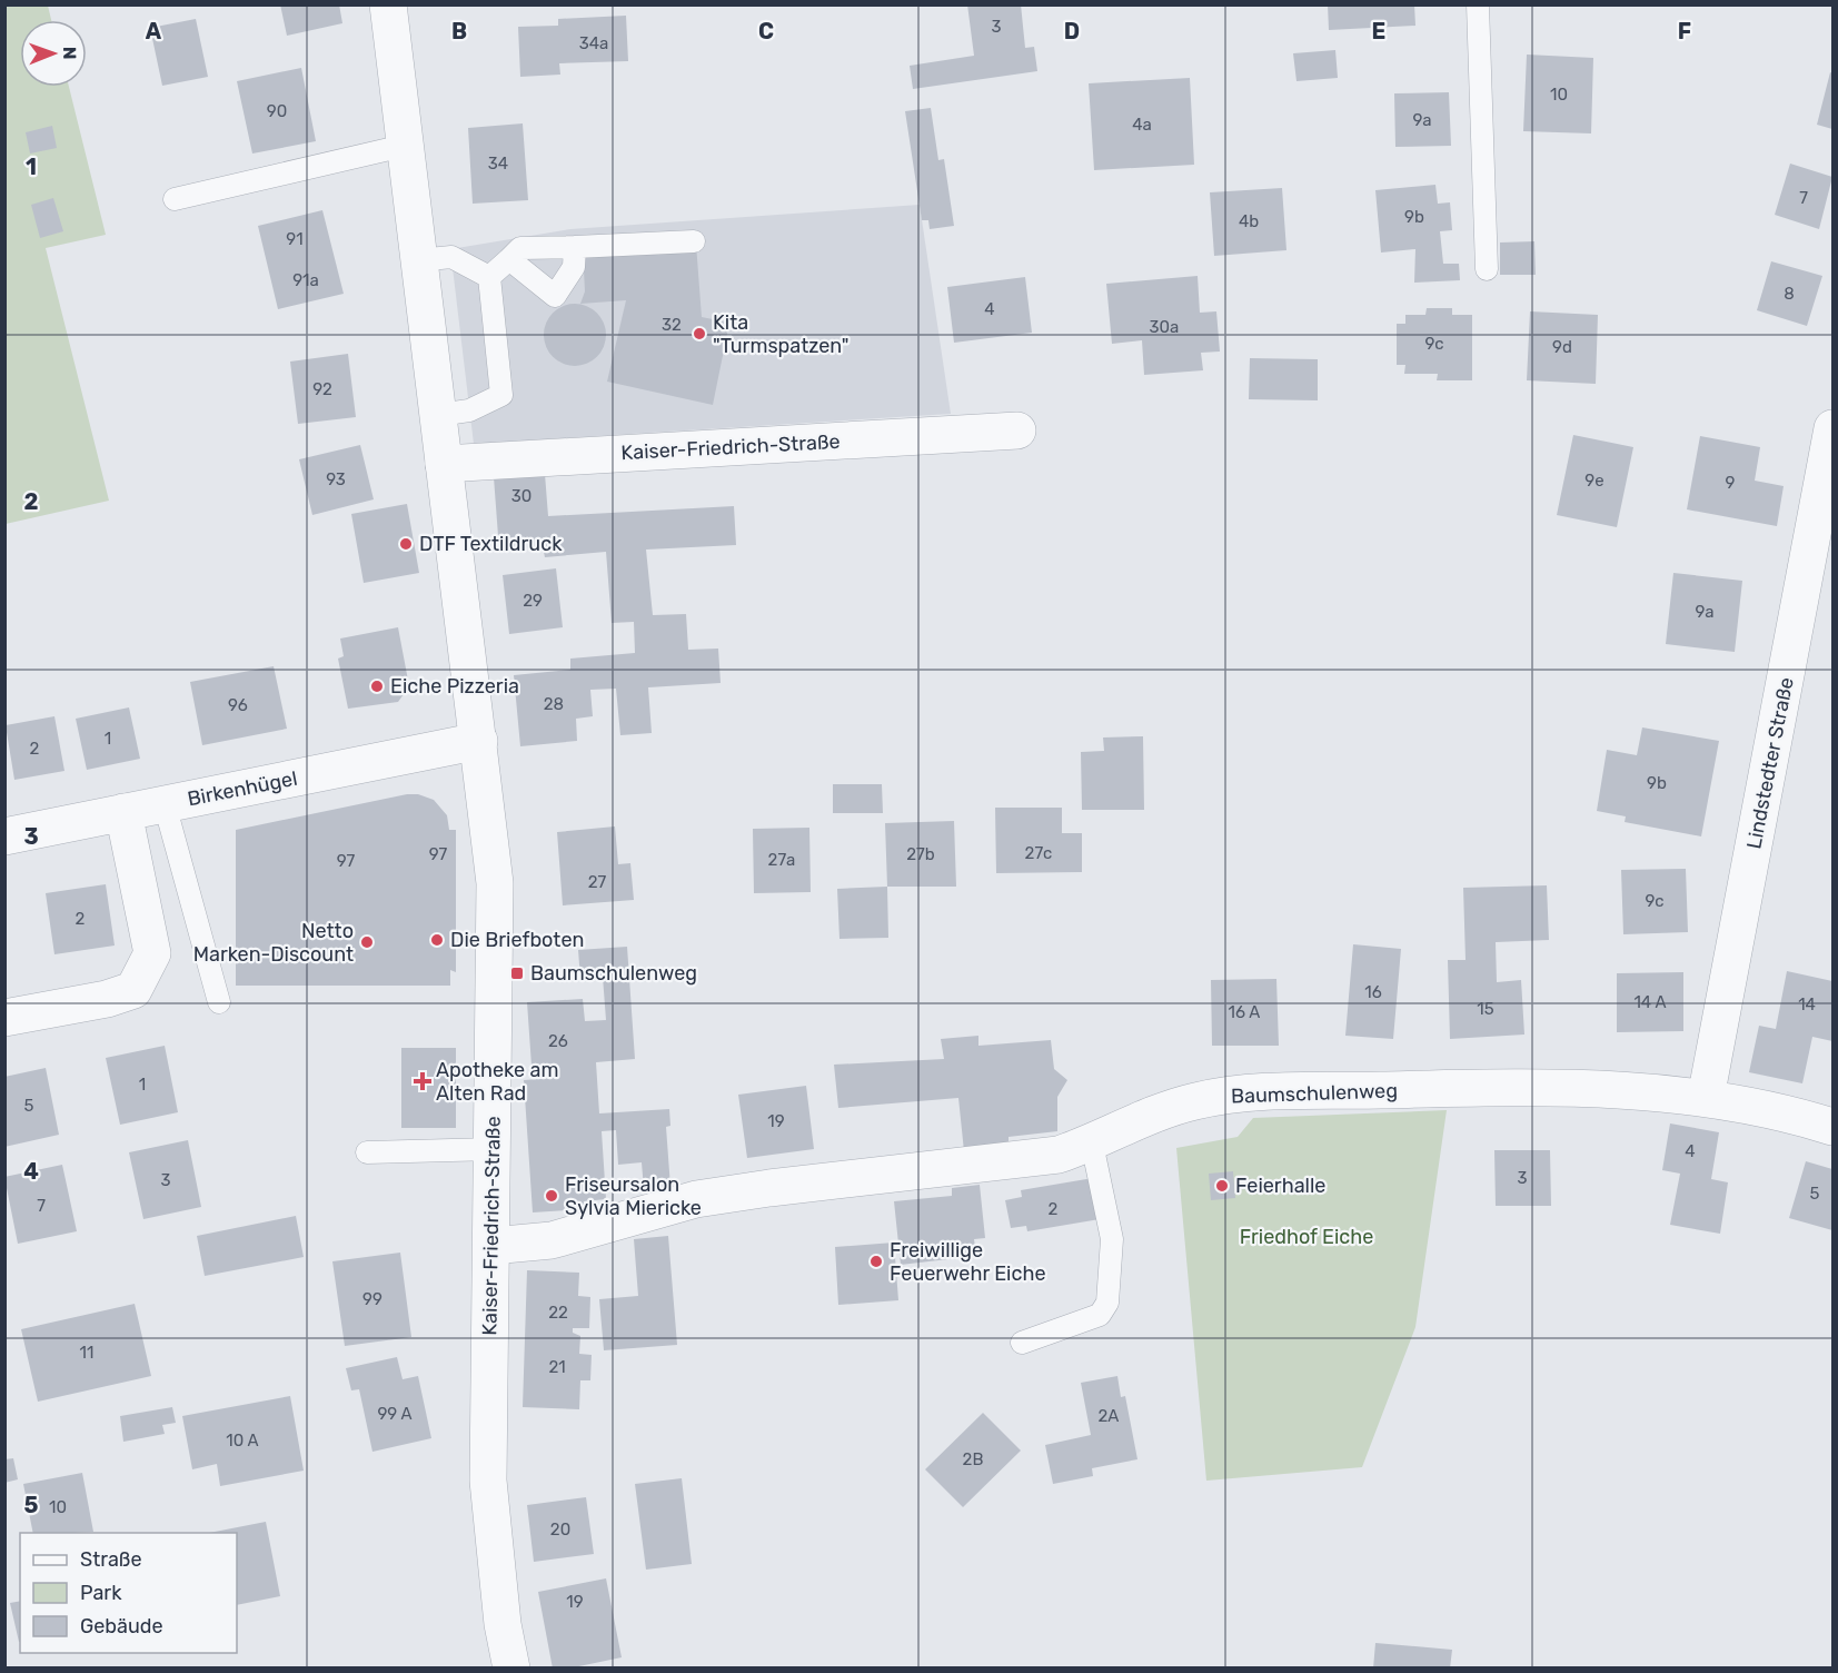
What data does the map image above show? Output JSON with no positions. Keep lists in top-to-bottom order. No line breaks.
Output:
{"streets":{"street":["Kaiser-Friedrich-Straße","Lindstedter Straße","Birkenhügel","Baumschulenweg"]},"crossings":[["Kaiser-Friedrich-Straße","Birkenhügel"],["Kaiser-Friedrich-Straße","Baumschulenweg"],["Lindstedter Straße","Baumschulenweg"]],"parks":["Friedhof Eiche"],"places":{"other":["Kita \"Turmspatzen\"","DTF Textildruck","Eiche Pizzeria","Die Briefboten","Netto Marken-Discount","Feierhalle","Friseursalon Sylvia Miericke","Freiwillige Feuerwehr Eiche"],"transit":["Baumschulenweg"],"health":["Apotheke am Alten Rad"]},"house_numbers":["3","34a","10","90","9a","4a","34","7","9b","4b","91","91a","8","4","32","30a","9c","9d","92","93","9e","9","30","29","9a","28","96","1","2","9b","27c","97","27b","27a","97","27","9c","2","16","14 A","14","15","16 A","26","1","5","19","4","3","3","5","7","2","99","22","11","21","99 A","2A","10 A","2B","10","20","19"],"legend":["Straße","Park","Gebäude"],"north":"right","grid":{"columns":["A","B","C","D","E","F"],"rows":["1","2","3","4","5"]}}
